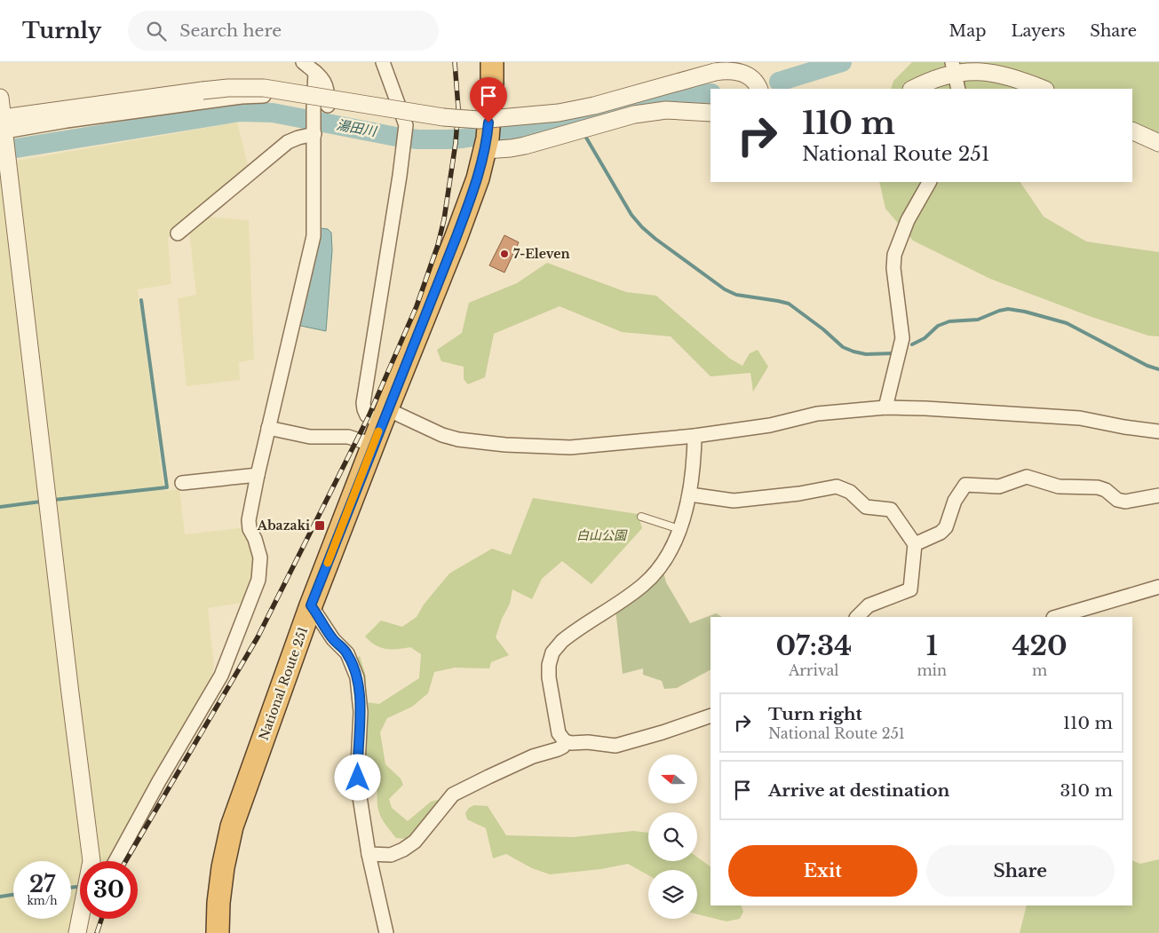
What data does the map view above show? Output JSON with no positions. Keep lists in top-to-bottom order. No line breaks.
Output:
{"streets":{"highway":["National Route 251"]},"water":["湯田川"],"parks":["白山公園"],"places":{"other":["7-Eleven"],"transit":["Abazaki"]},"north":"left","page":{"header":"Turnly","search":"Search here","nav":["Map","Layers","Share"],"turn":["110 m","National Route 251"],"eta":["07:34","Arrival","1","min","420","m"],"list":[{"name":"Turn right","note":"National Route 251","value":"110 m"},{"name":"Arrive at destination","value":"310 m"}],"buttons":["Exit","Share"],"speed":"27 km/h","limit":"30"}}
